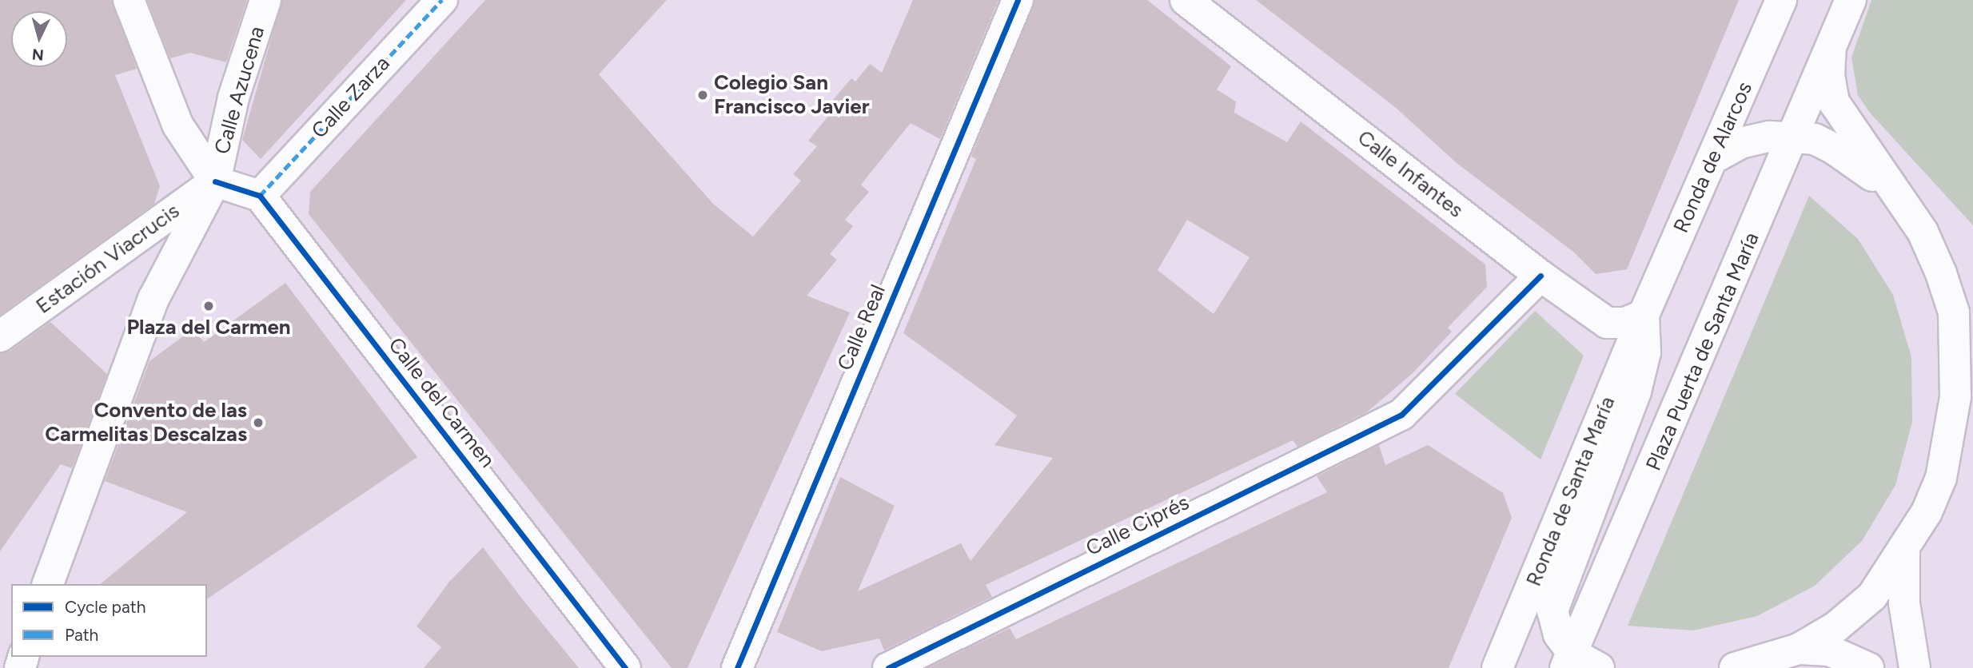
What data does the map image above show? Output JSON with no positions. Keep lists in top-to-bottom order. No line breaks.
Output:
{"streets":{"main road":["Calle Azucena","Calle Zarza","Ronda de Alarcos","Calle Infantes","Estación Viacrucis","Calle Real","Plaza Puerta de Santa María","Calle del Carmen","Ronda de Santa María","Calle Ciprés"]},"crossings":[["Calle Azucena","Estación Viacrucis"],["Calle Zarza","Calle del Carmen"],["Ronda de Alarcos","Calle Infantes"],["Ronda de Alarcos","Ronda de Santa María"],["Calle Infantes","Ronda de Santa María"],["Calle Infantes","Calle Ciprés"]],"places":["Colegio San Francisco Javier","Plaza del Carmen","Convento de las Carmelitas Descalzas"],"legend":["Cycle path","Path"],"north":"bottom"}
